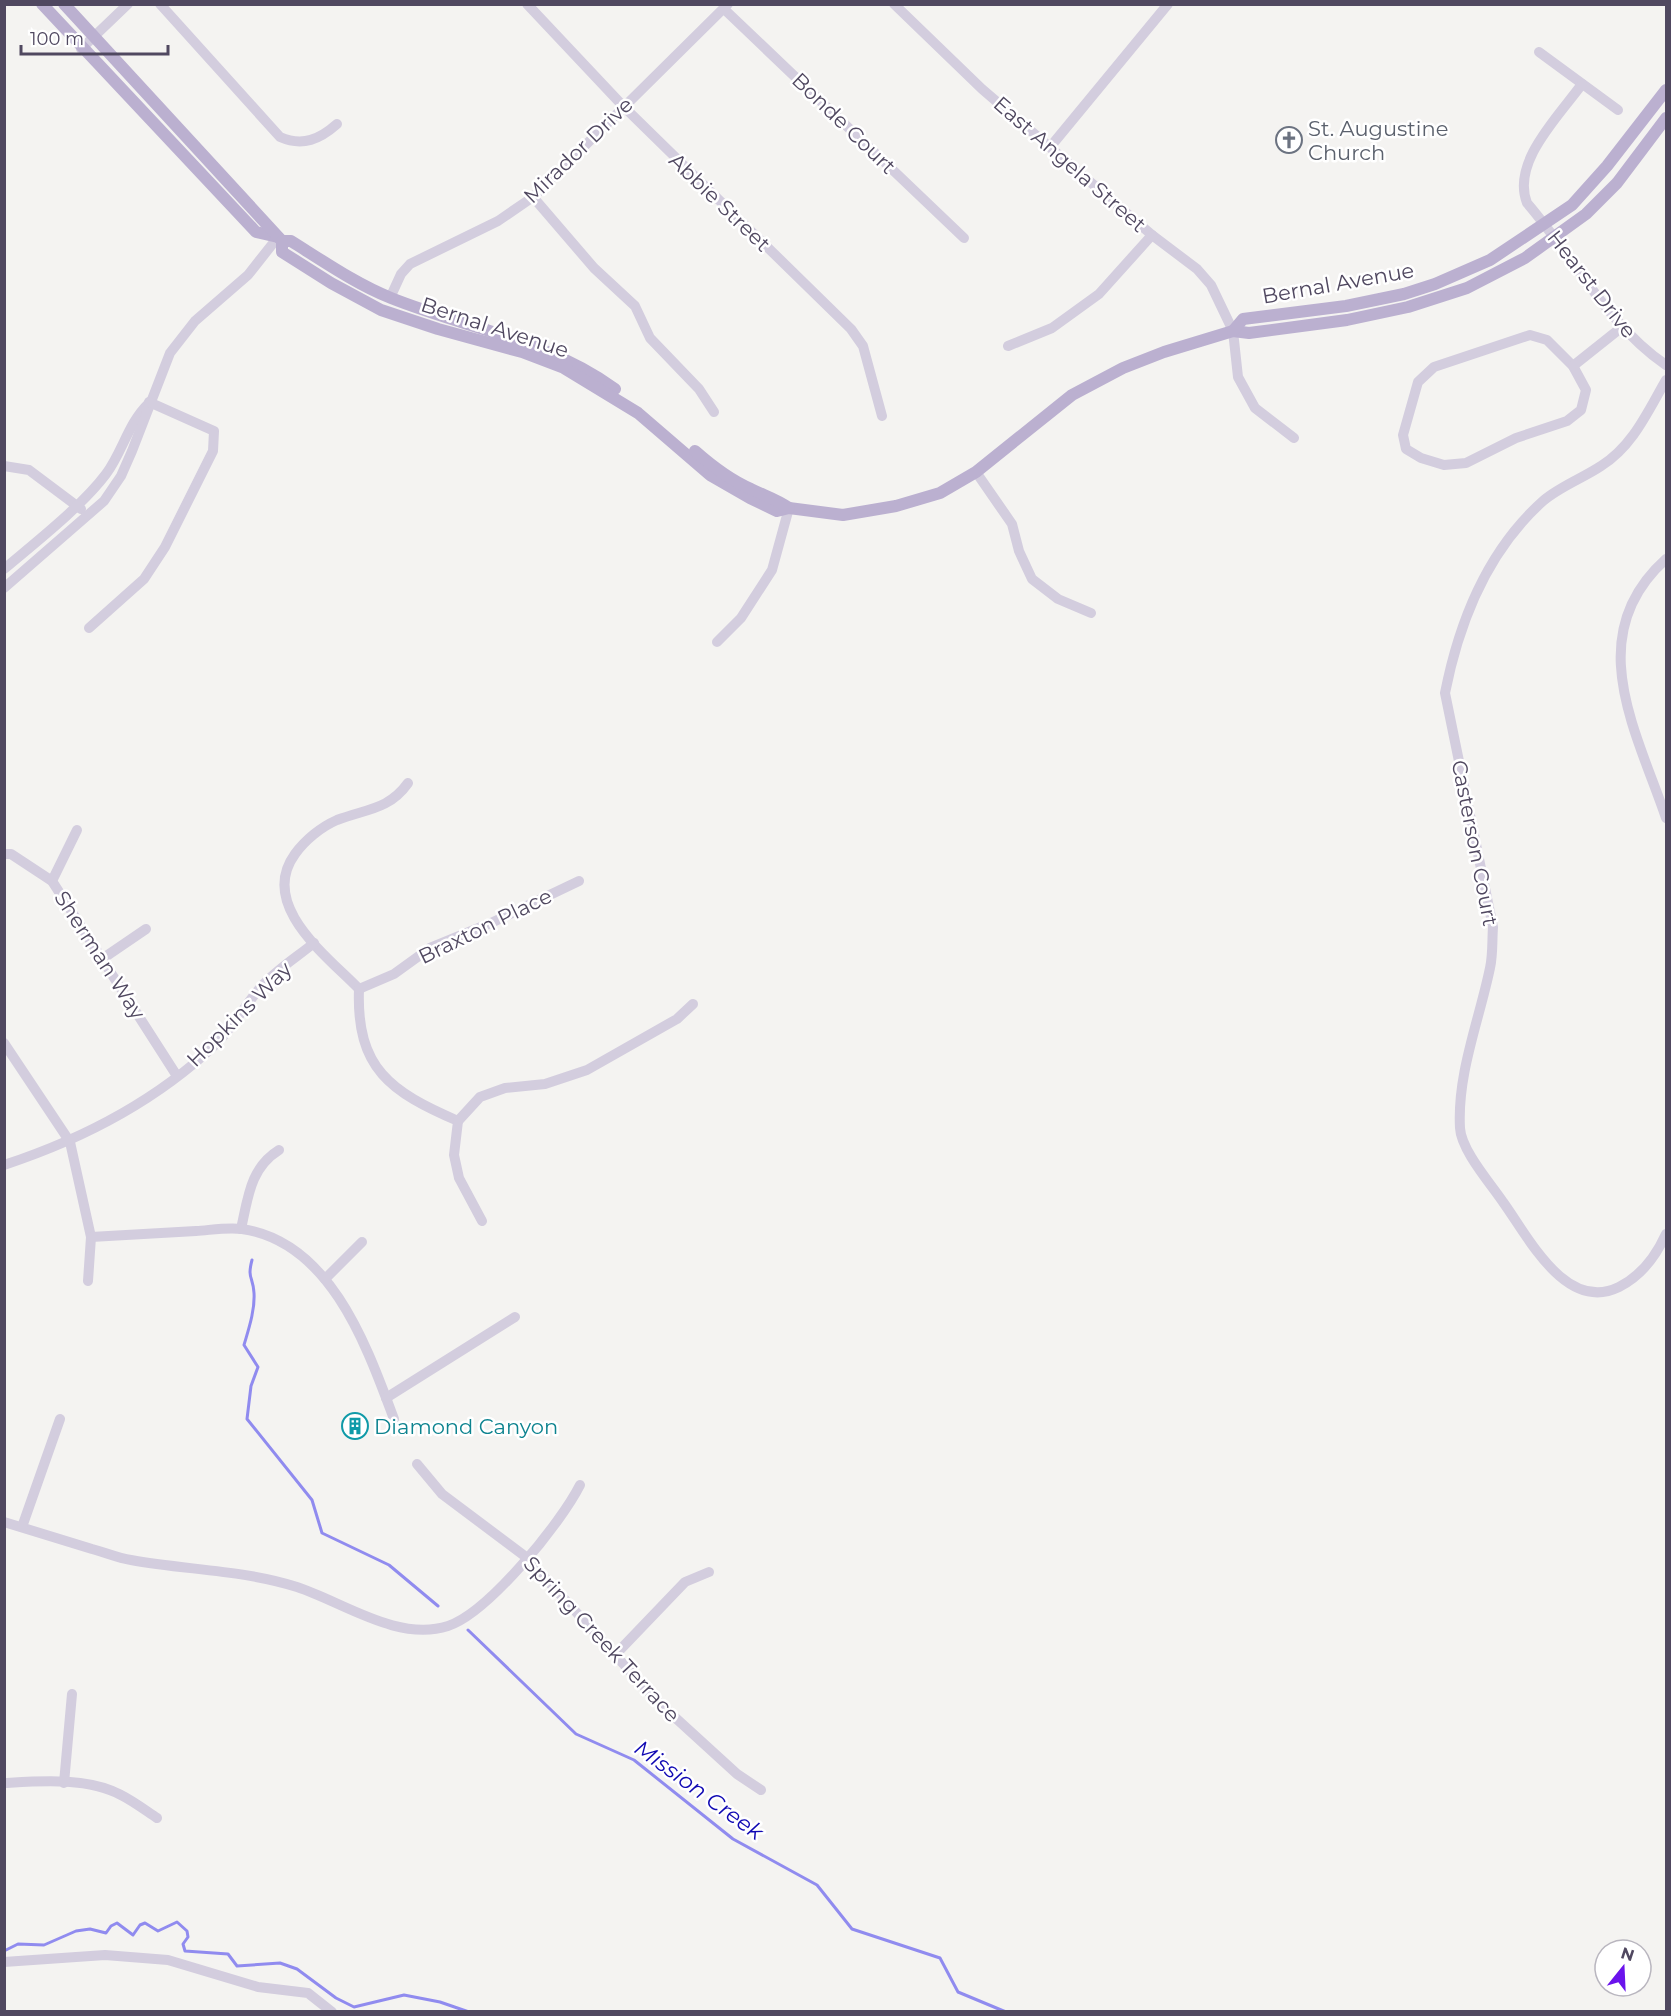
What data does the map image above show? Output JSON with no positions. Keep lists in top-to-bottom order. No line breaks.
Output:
{"streets":{"main road":["Bernal Avenue"],"street":["Bonde Court","Mirador Drive","East Angela Street","Abbie Street","Hearst Drive","Casterson Court","Braxton Place","Sherman Way","Hopkins Way","Spring Creek Terrace"]},"crossings":[["Bonde Court","Mirador Drive"],["Mirador Drive","Abbie Street"],["Mirador Drive","Bernal Avenue"],["East Angela Street","Bernal Avenue"],["Bernal Avenue","Hearst Drive"],["Sherman Way","Hopkins Way"]],"water":["Mission Creek"],"places":{"church":["St. Augustine Church"],"building":["Diamond Canyon"]},"scale_bar":"100 m","north":"top"}
